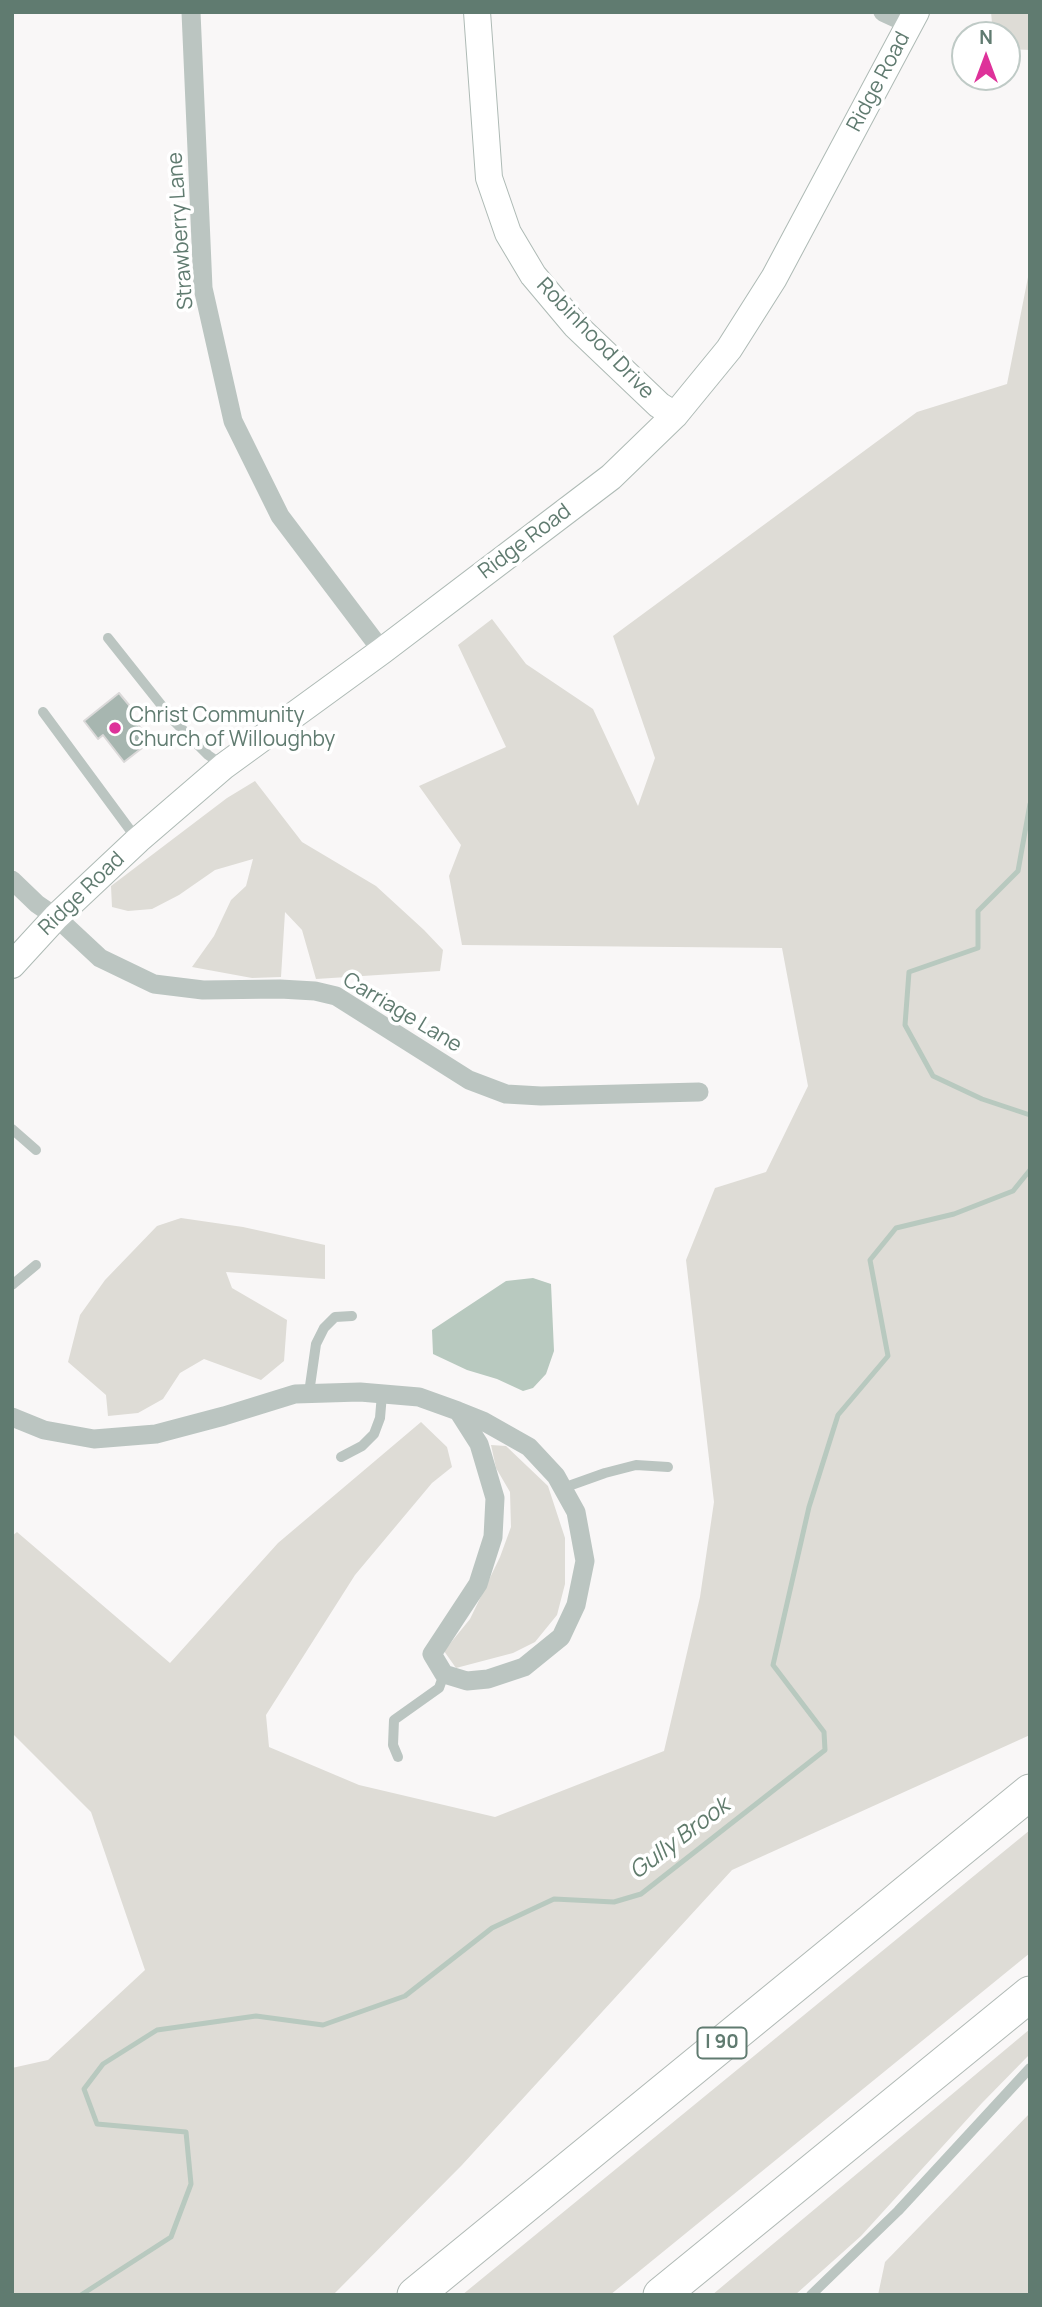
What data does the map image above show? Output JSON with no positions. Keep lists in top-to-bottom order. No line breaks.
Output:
{"streets":{"highway":["I 90"],"main road":["Ridge Road","Robinhood Drive"],"street":["Strawberry Lane","Carriage Lane"]},"crossings":[["Ridge Road","Strawberry Lane"],["Ridge Road","Robinhood Drive"],["Ridge Road","Carriage Lane"]],"water":["Gully Brook"],"places":["Christ Community Church of Willoughby"],"north":"top"}
